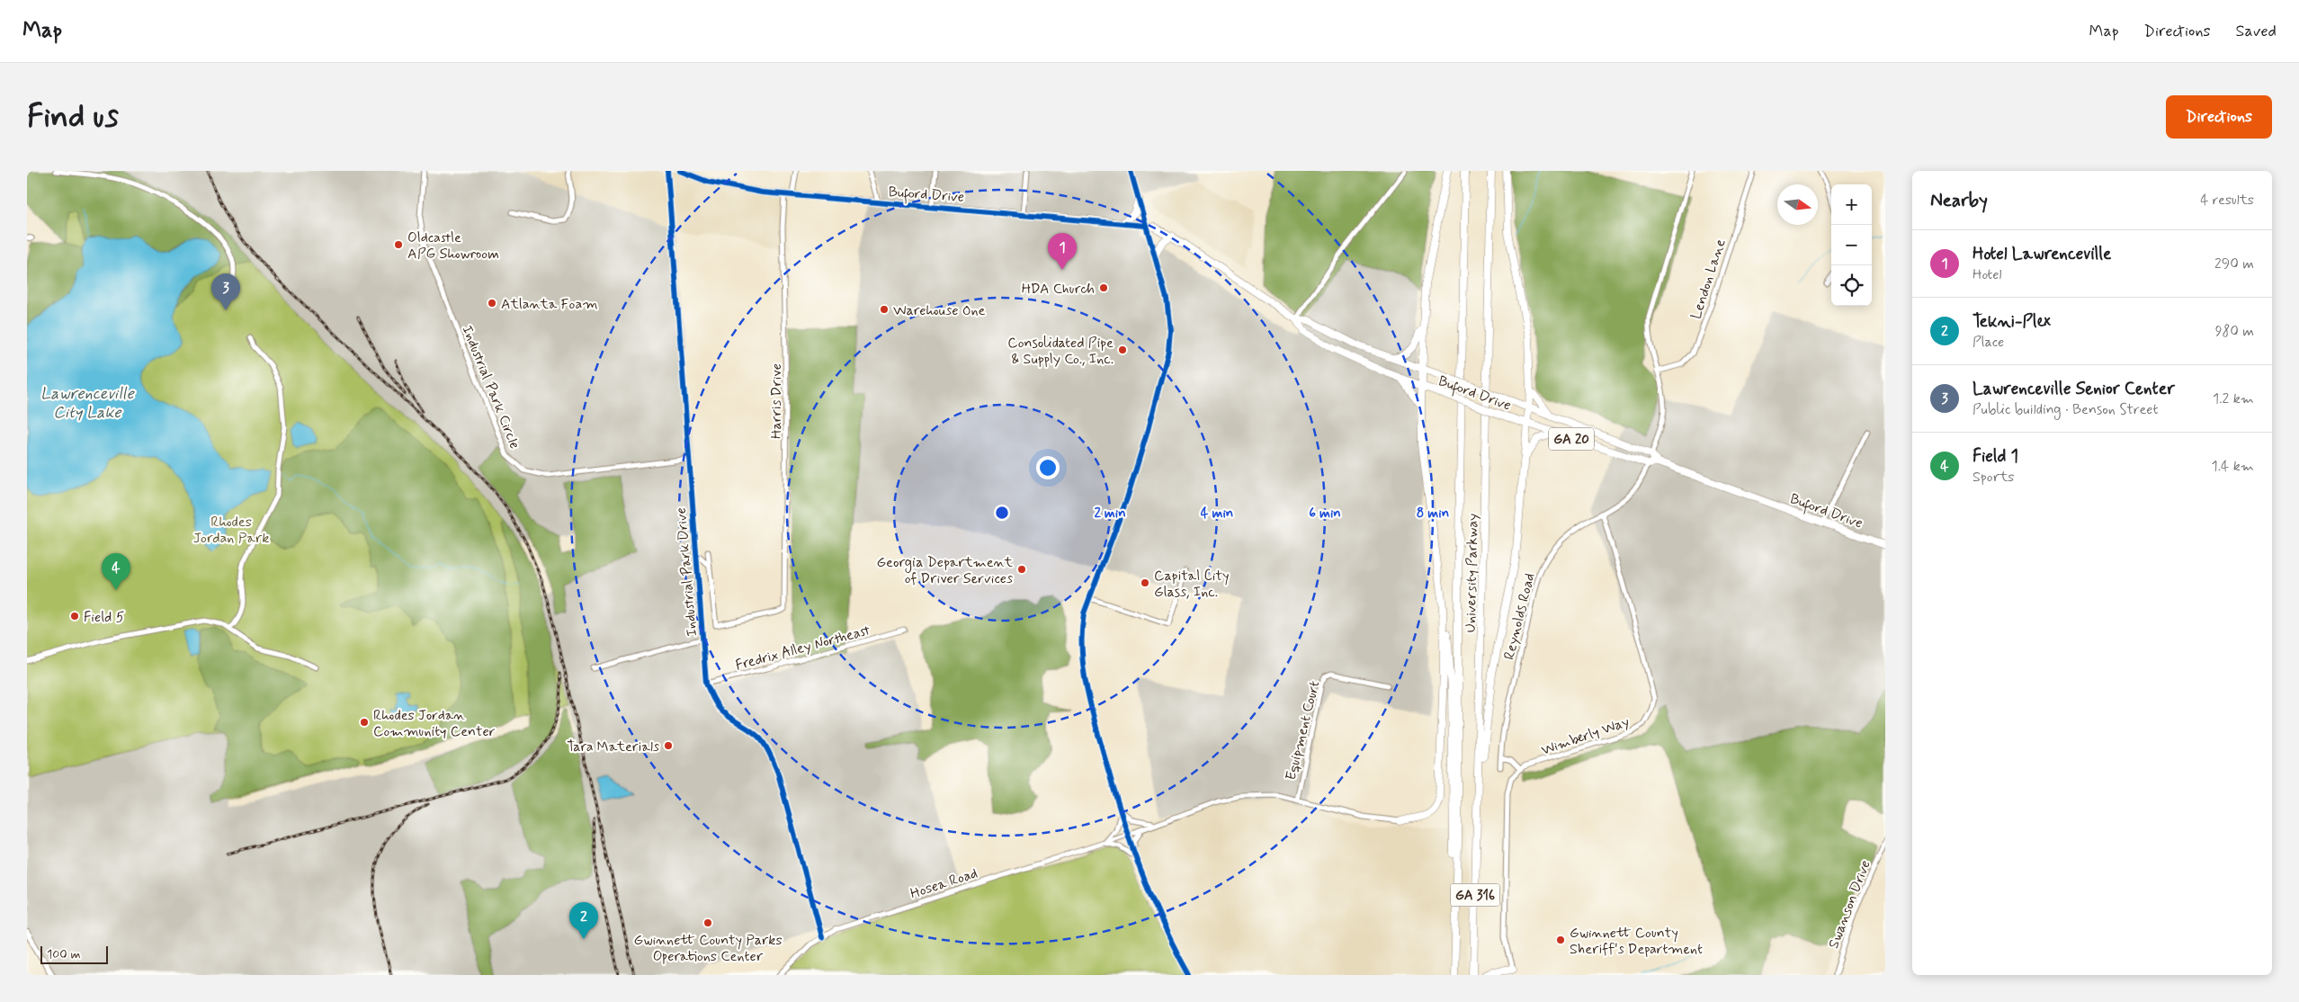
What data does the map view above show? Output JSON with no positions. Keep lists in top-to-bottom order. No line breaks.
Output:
{"streets":{"highway":["Buford Drive","GA 20","University Parkway","GA 316"],"street":["Lendon Lane","Industrial Park Circle","Harris Drive","Industrial Park Drive","Reynolds Road","Fredrix Alley Northeast","Equipment Court","Wimberly Way","Hosea Road","Swanson Drive"]},"crossings":[["Buford Drive","Harris Drive"],["Buford Drive","Reynolds Road"],["Lendon Lane","Reynolds Road"],["Industrial Park Circle","Industrial Park Drive"],["Industrial Park Drive","Fredrix Alley Northeast"],["Industrial Park Drive","Hosea Road"],["Reynolds Road","Wimberly Way"],["Equipment Court","Hosea Road"]],"water":["Lawrenceville City Lake"],"parks":["Rhodes Jordan Park"],"places":["Oldcastle APG Showroom","HDA Church","Atlanta Foam","Warehouse One","Consolidated Pipe & Supply Co., Inc.","Georgia Department of Driver Services","Capital City Glass, Inc.","Field 5","Rhodes Jordan Community Center","Tara Materials","Gwinnett County Parks Operations Center","Gwinnett County Sheriff's Department"],"scale_bar":"100 m","north":"right","page":{"header":"Map","nav":["Map","Directions","Saved"],"buttons":"Directions","title":"Find us","heading":["Nearby","4 results"],"map_buttons":["+","−"],"list":[{"mark":"1","name":"Hotel Lawrenceville","note":"Hotel","value":"290 m"},{"mark":"2","name":"Tekni-Plex","note":"Place","value":"980 m"},{"mark":"3","name":"Lawrenceville Senior Center","note":"Public building · Benson Street","value":"1.2 km"},{"mark":"4","name":"Field 1","note":"Sports","value":"1.4 km"}],"pins":["1","3","4","2"],"scale":"100 m"},"rings":["2 min","4 min","6 min","8 min"]}
